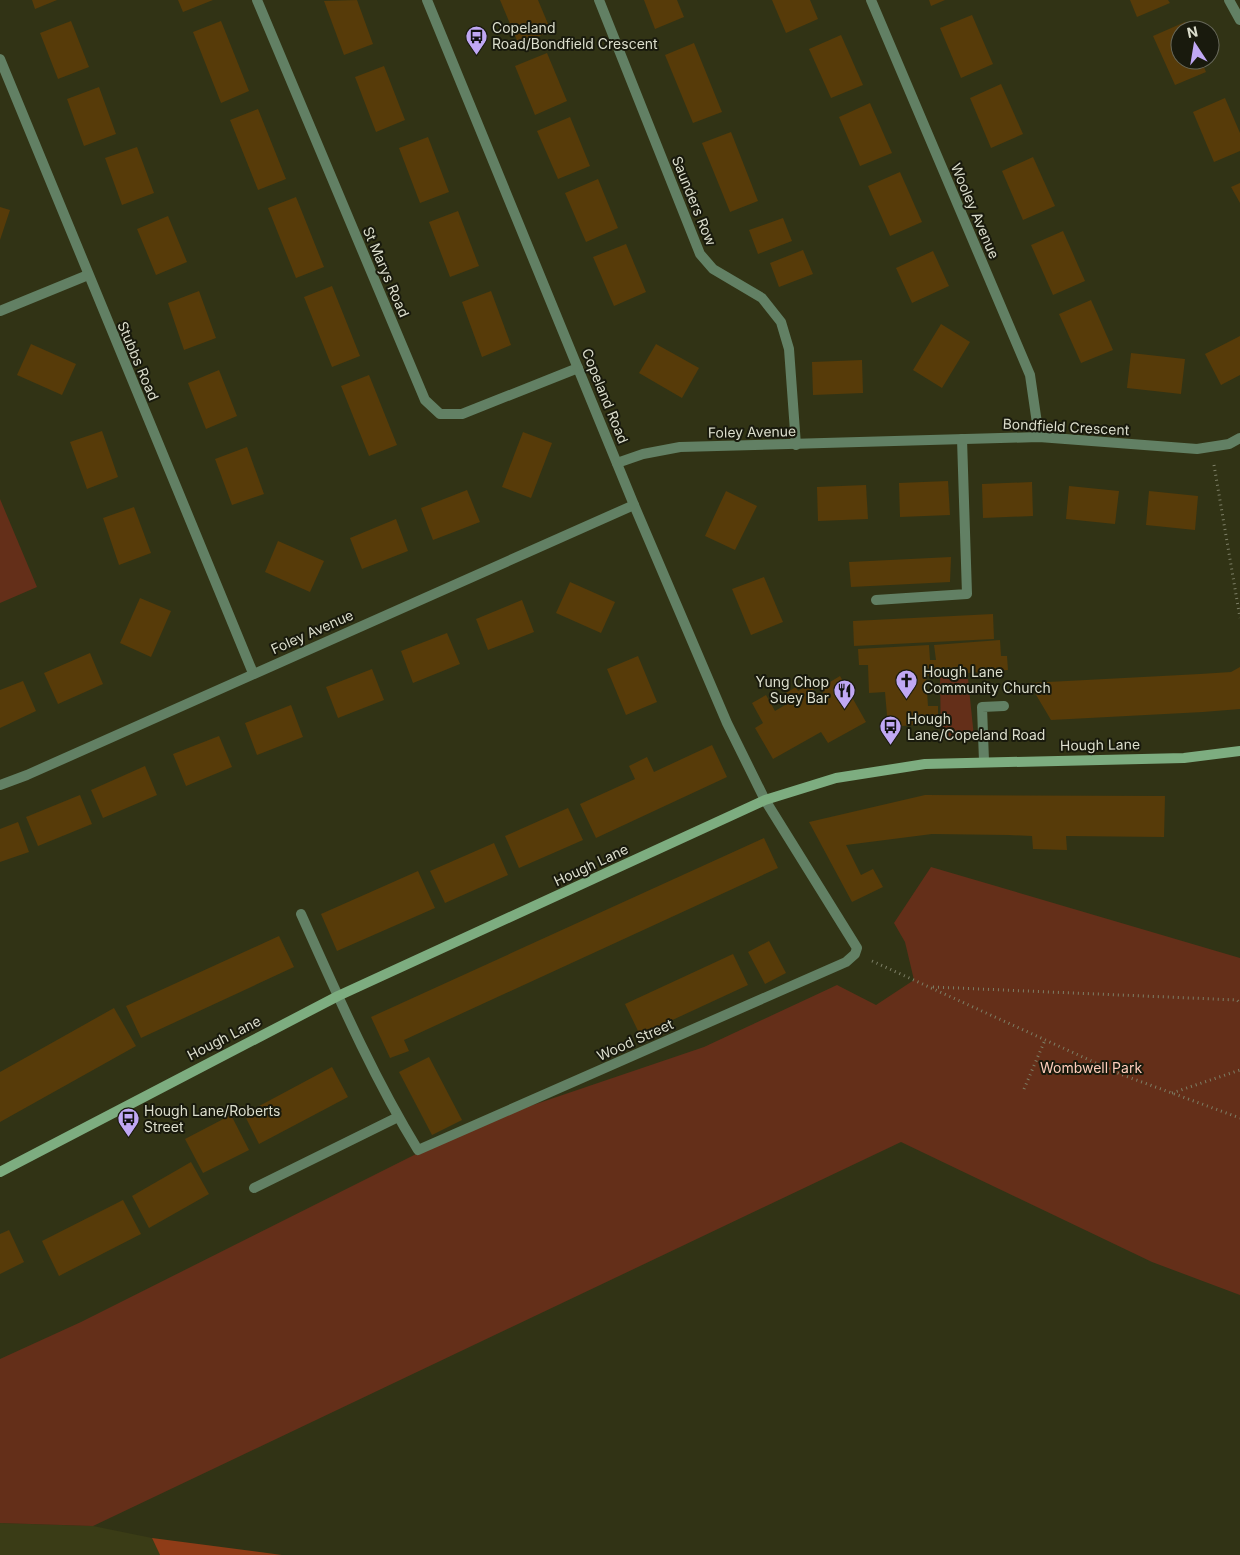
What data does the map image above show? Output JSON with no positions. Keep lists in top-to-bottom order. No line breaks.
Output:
{"streets":{"main road":["Hough Lane"],"street":["Saunders Row","Wooley Avenue","St Marys Road","Stubbs Road","Copeland Road","Bondfield Crescent","Foley Avenue","Wood Street"]},"crossings":[["Saunders Row","Foley Avenue"],["Wooley Avenue","Bondfield Crescent"],["St Marys Road","Copeland Road"],["Stubbs Road","Foley Avenue"],["Copeland Road","Foley Avenue"],["Copeland Road","Hough Lane"],["Bondfield Crescent","Foley Avenue"],["Hough Lane","Wood Street"]],"parks":["Wombwell Park"],"places":{"bus stop":["Copeland Road/Bondfield Crescent","Hough Lane/Copeland Road","Hough Lane/Roberts Street"],"church":["Hough Lane Community Church"],"restaurant":["Yung Chop Suey Bar"]},"north":"top"}
